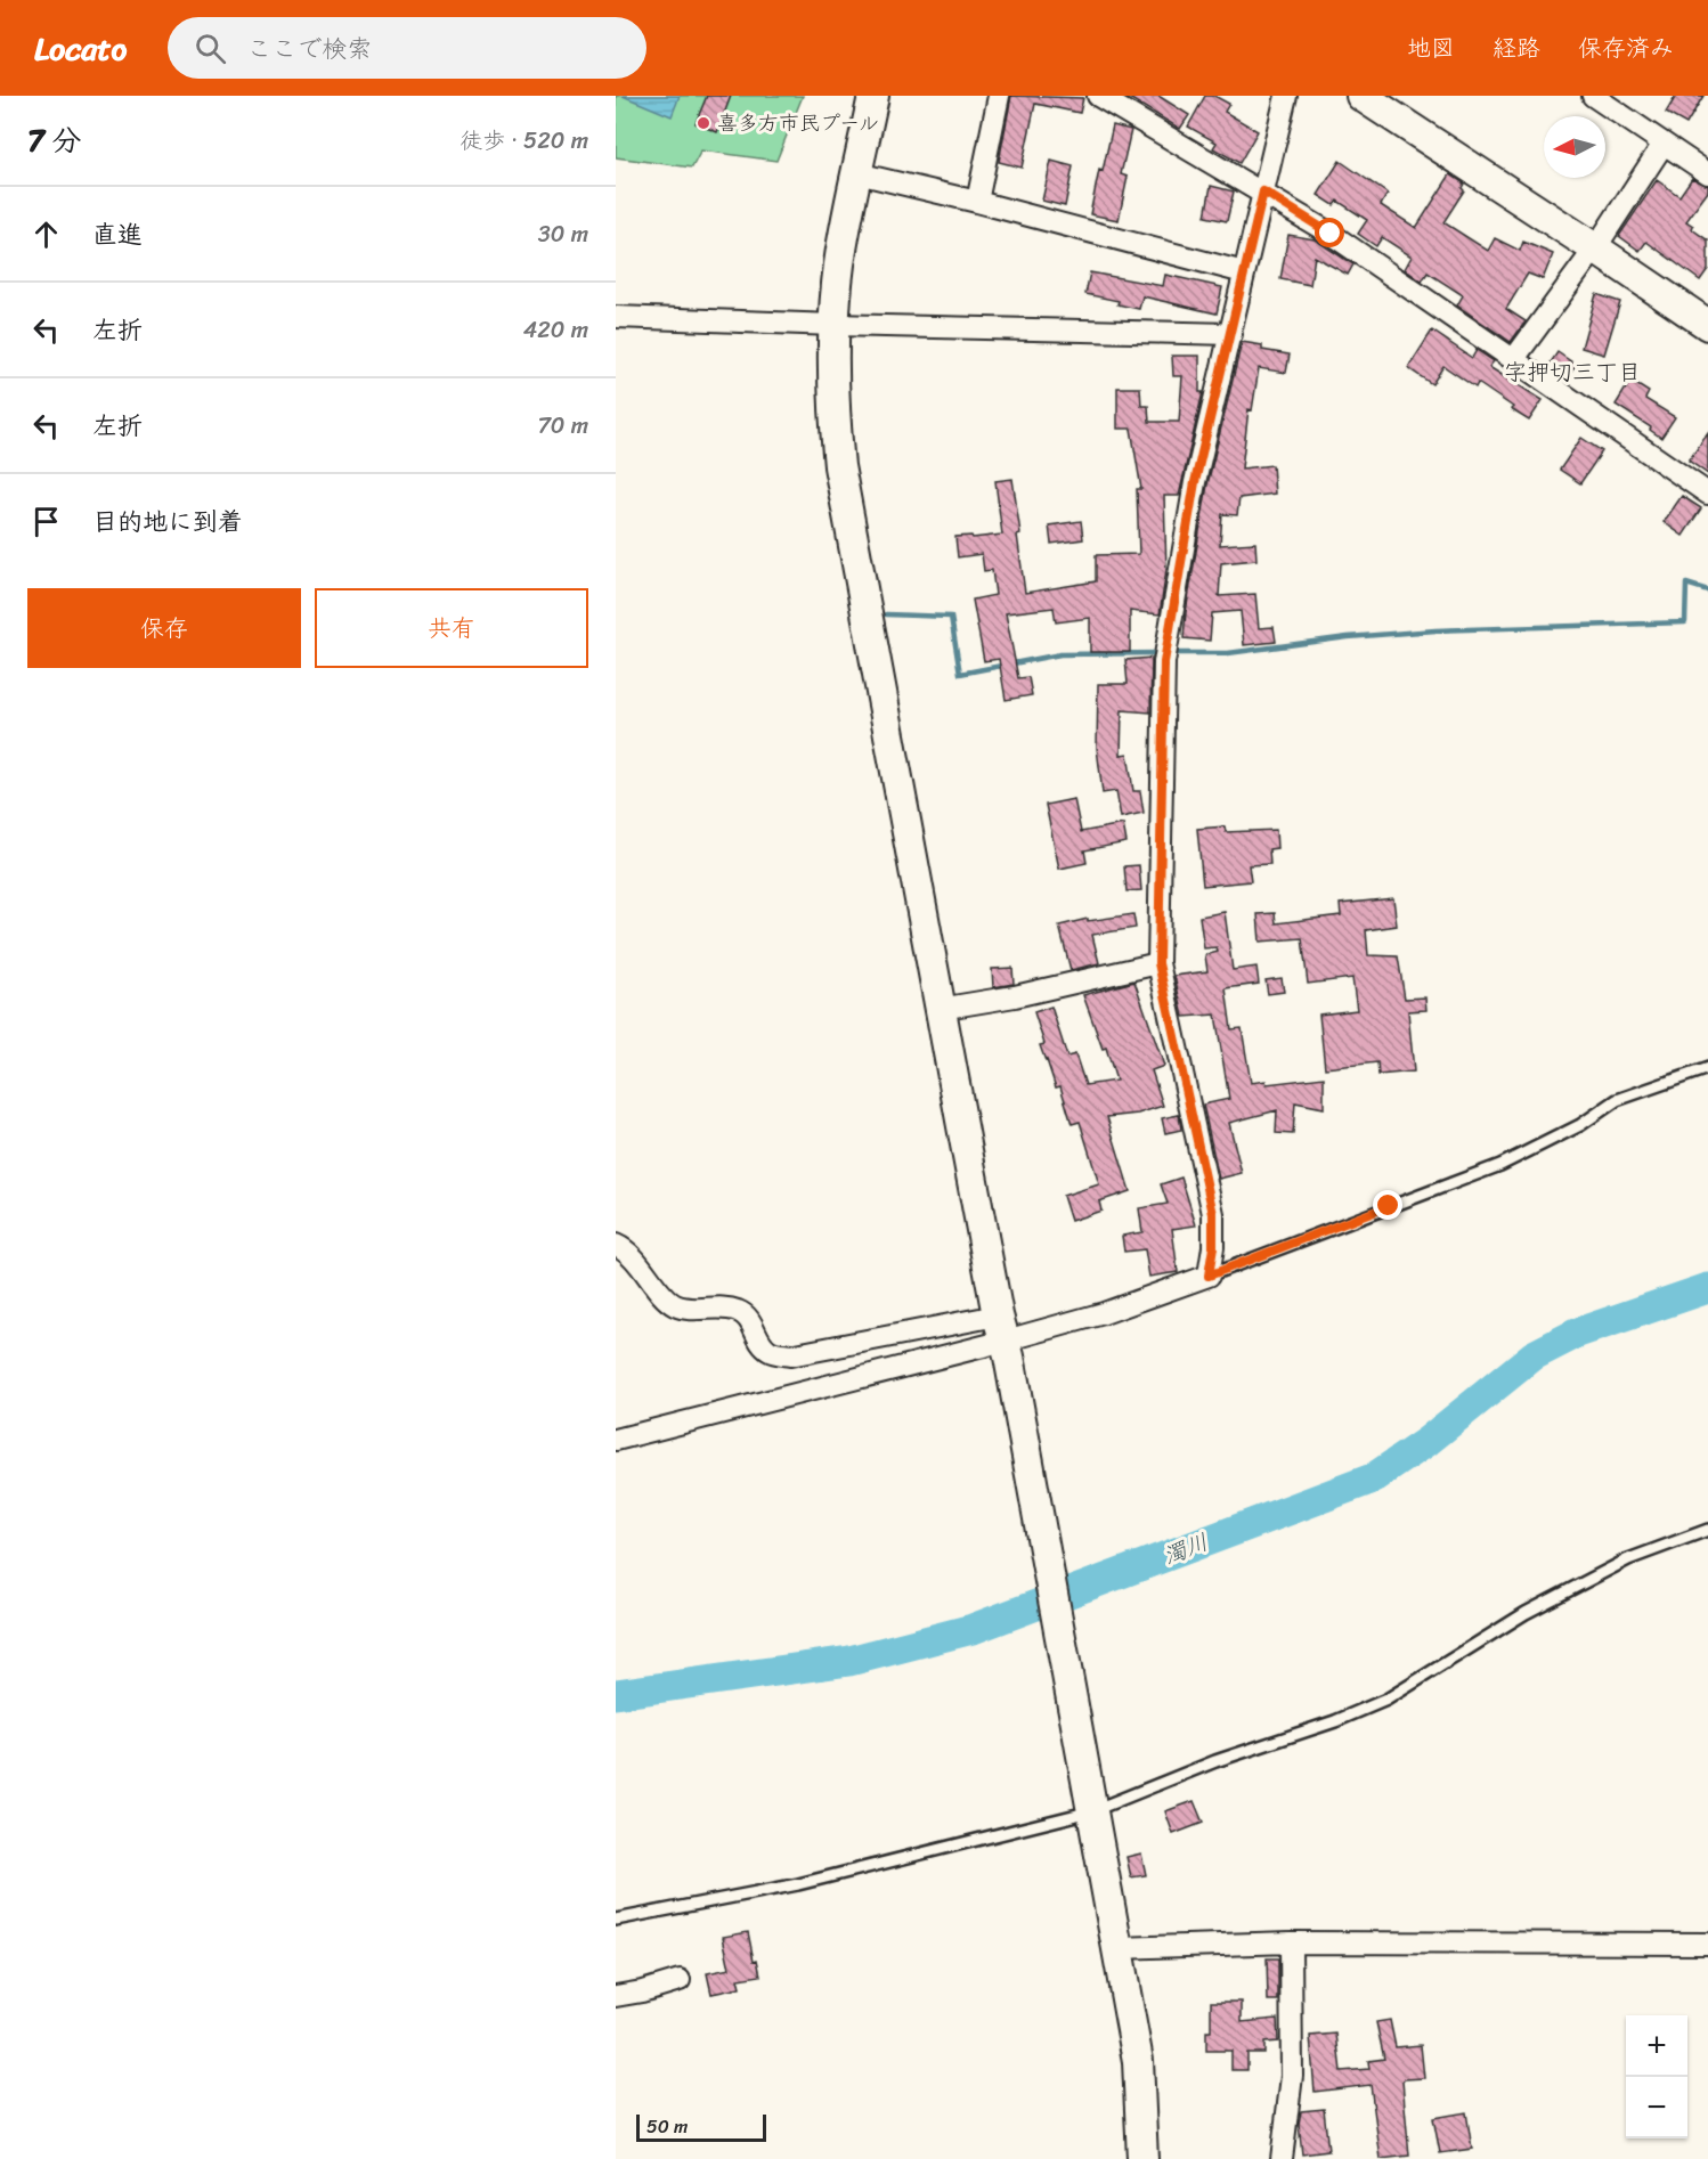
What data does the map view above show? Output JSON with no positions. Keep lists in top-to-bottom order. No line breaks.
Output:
{"districts":["字押切三丁目"],"water":["濁川"],"places":["喜多方市民プール"],"scale_bar":"50 m","north":"left","page":{"header":"Locato","search":"ここで検索","nav":["地図","経路","保存済み"],"heading":["7 分","徒歩 · 520 m"],"list":[["直進","30 m"],["左折","420 m"],["左折","70 m"],"目的地に到着"],"buttons":["保存","共有"],"map_buttons":["+","−"],"scale":"50 m"}}
